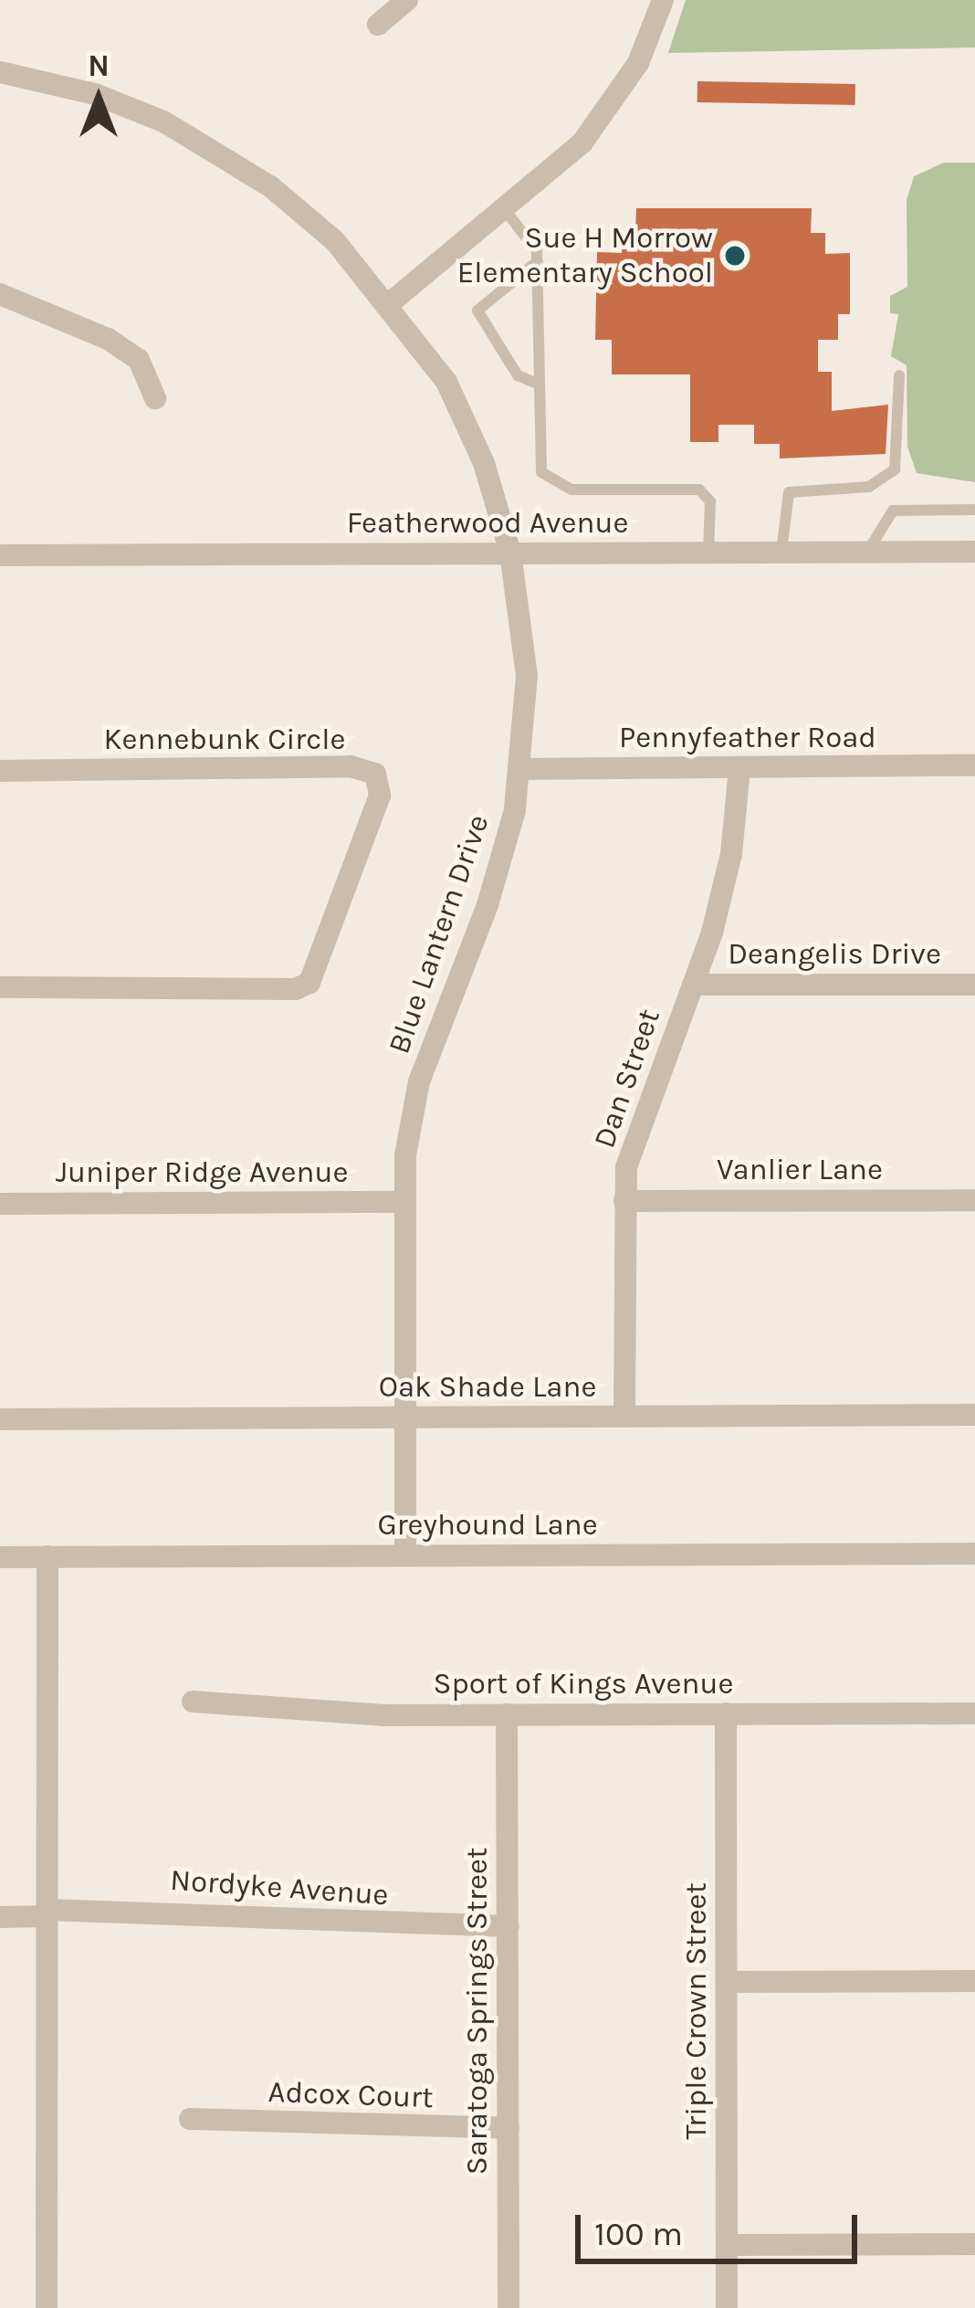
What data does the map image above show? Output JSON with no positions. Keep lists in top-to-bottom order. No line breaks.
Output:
{"streets":{"street":["Featherwood Avenue","Pennyfeather Road","Kennebunk Circle","Blue Lantern Drive","Deangelis Drive","Dan Street","Vanlier Lane","Juniper Ridge Avenue","Oak Shade Lane","Greyhound Lane","Sport of Kings Avenue","Nordyke Avenue","Saratoga Springs Street","Triple Crown Street","Adcox Court"]},"crossings":[["Featherwood Avenue","Blue Lantern Drive"],["Pennyfeather Road","Blue Lantern Drive"],["Pennyfeather Road","Dan Street"],["Blue Lantern Drive","Juniper Ridge Avenue"],["Blue Lantern Drive","Oak Shade Lane"],["Blue Lantern Drive","Greyhound Lane"],["Deangelis Drive","Dan Street"],["Dan Street","Vanlier Lane"],["Dan Street","Oak Shade Lane"],["Sport of Kings Avenue","Saratoga Springs Street"],["Sport of Kings Avenue","Triple Crown Street"],["Nordyke Avenue","Saratoga Springs Street"],["Saratoga Springs Street","Adcox Court"]],"places":["Sue H Morrow Elementary School"],"scale_bar":"100 m","north":"top"}
